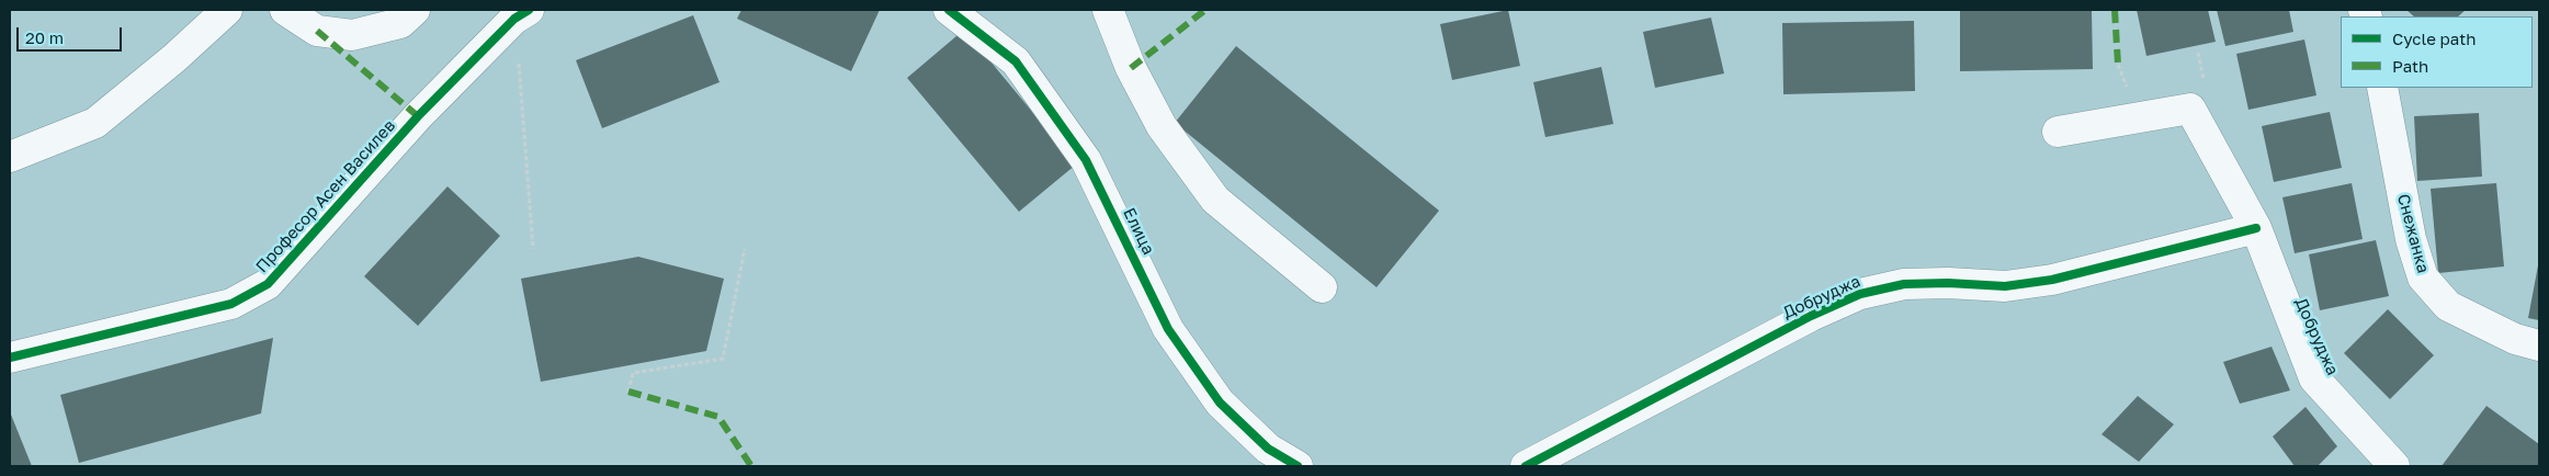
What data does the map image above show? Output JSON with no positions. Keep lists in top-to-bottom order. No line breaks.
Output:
{"streets":{"street":["Професор Асен Василев","Елица","Снежанка","Добруджа"]},"legend":["Cycle path","Path"],"scale_bar":"20 m"}
